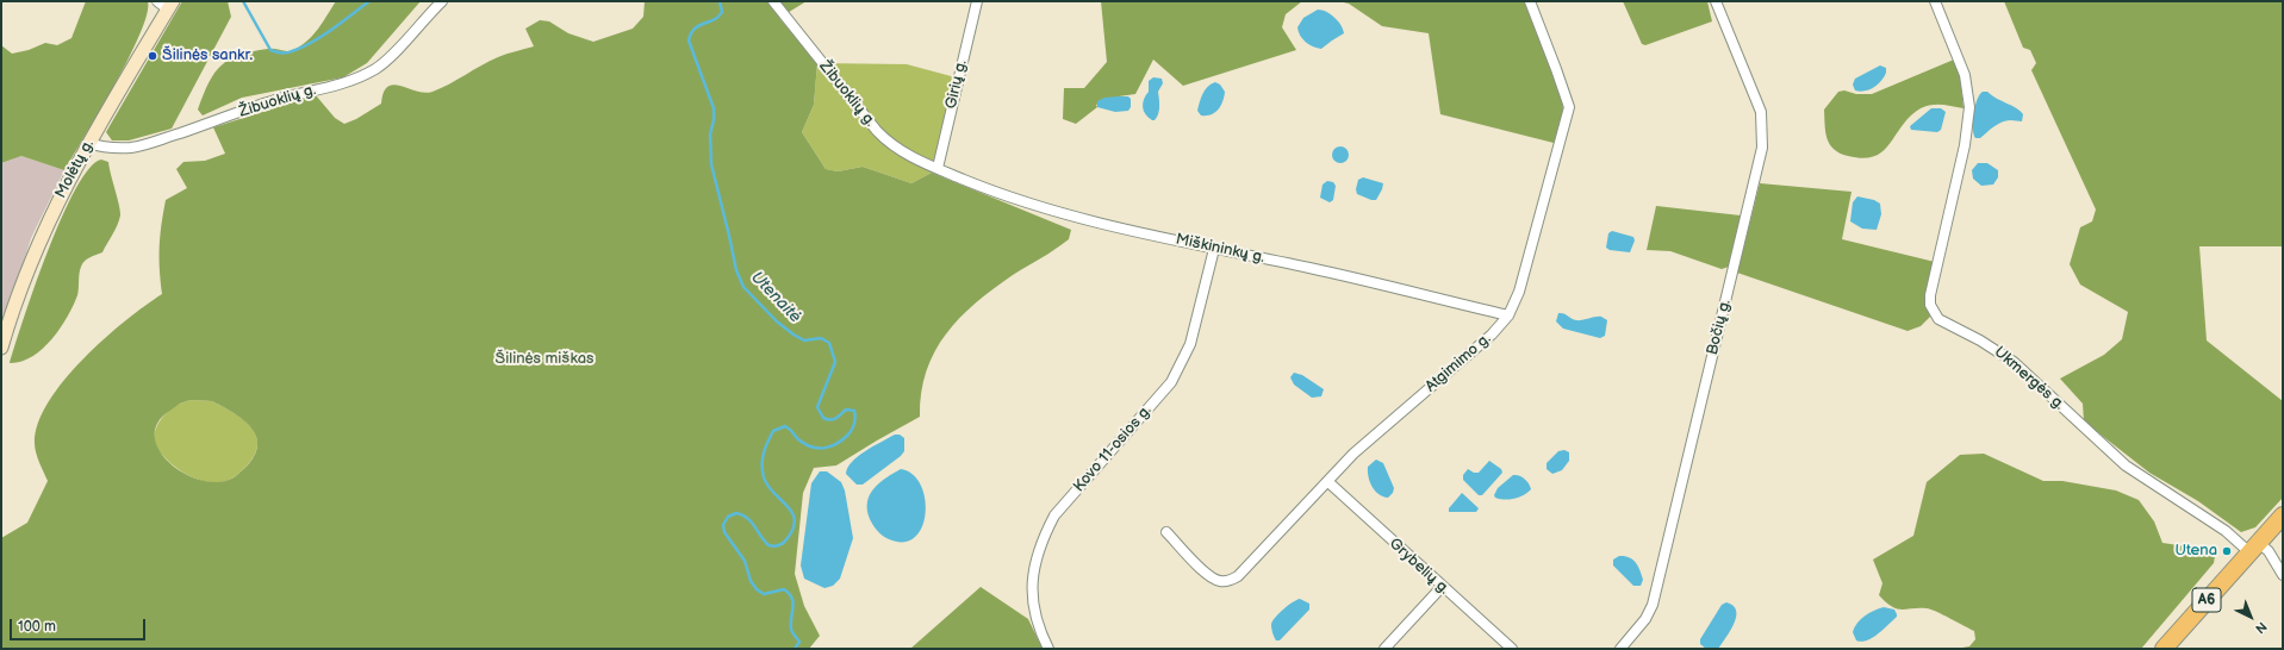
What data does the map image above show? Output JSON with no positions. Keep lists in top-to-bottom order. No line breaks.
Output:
{"streets":{"highway":["A6"],"main road":["Molėtų g."],"street":["Girių g.","Žibuoklių g.","Miškininkų g.","Bočių g.","Atgimimo g.","Ukmergės g.","Kovo 11-osios g.","Grybelių g."]},"crossings":[["Girių g.","Žibuoklių g."],["Girių g.","Miškininkų g."],["Žibuoklių g.","Molėtų g."],["Žibuoklių g.","Miškininkų g."],["Miškininkų g.","Atgimimo g."],["Miškininkų g.","Kovo 11-osios g."],["Atgimimo g.","Grybelių g."],["Ukmergės g.","A6"]],"water":["Utenaitė"],"parks":["Šilinės miškas"],"places":["Šilinės sankr.","Utena"],"scale_bar":"100 m","north":"bottom right"}
